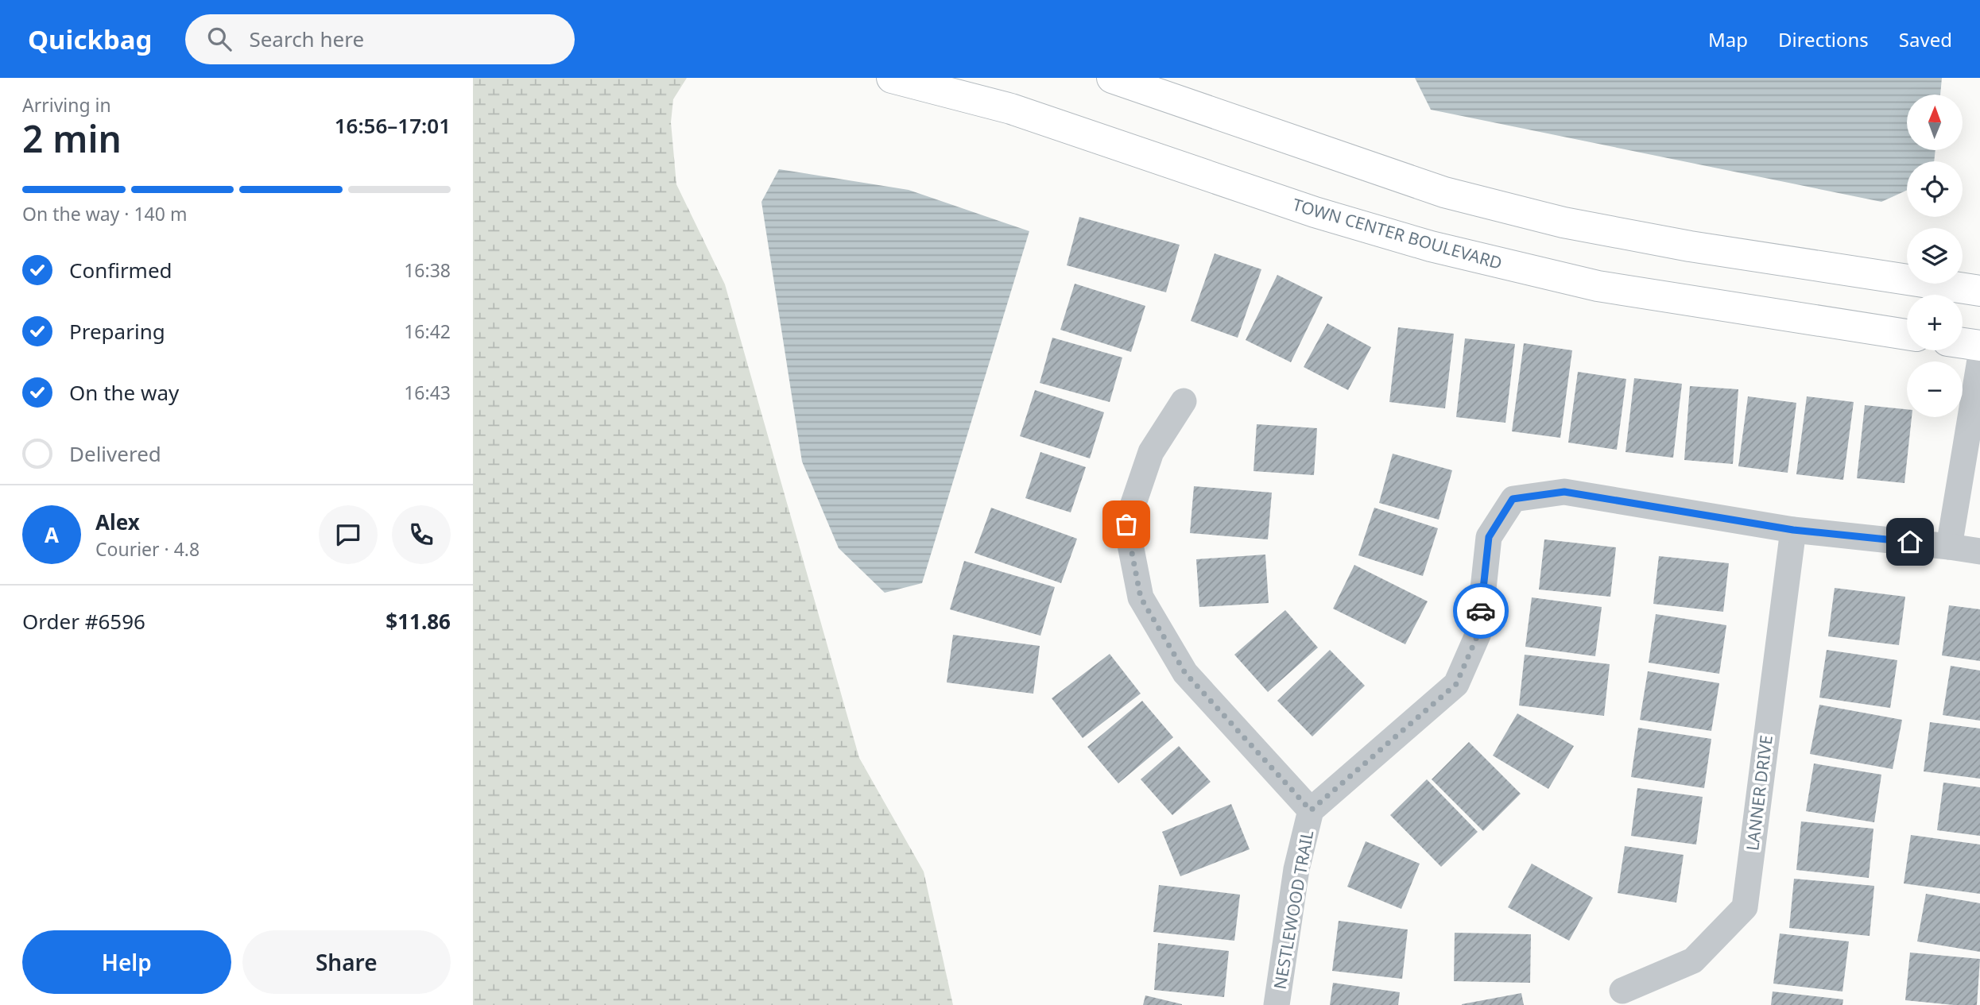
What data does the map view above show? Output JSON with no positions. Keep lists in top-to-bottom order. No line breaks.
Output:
{"streets":{"main road":["TOWN CENTER BOULEVARD"],"street":["LANNER DRIVE","NESTLEWOOD TRAIL"]},"crossings":[["LANNER DRIVE","NESTLEWOOD TRAIL"]],"north":"top","page":{"header":"Quickbag","search":"Search here","nav":["Map","Directions","Saved"],"heading":["2 min","Arriving in","16:56–17:01"],"panel":["Alex","Courier · 4.8","Order #6596","$11.86"],"map_buttons":["+","−"],"bar":"On the way · 140 m","list":[["Confirmed","16:38"],["Preparing","16:42"],["On the way","16:43"],"Delivered"],"round":"A","buttons":["Help","Share"]}}
